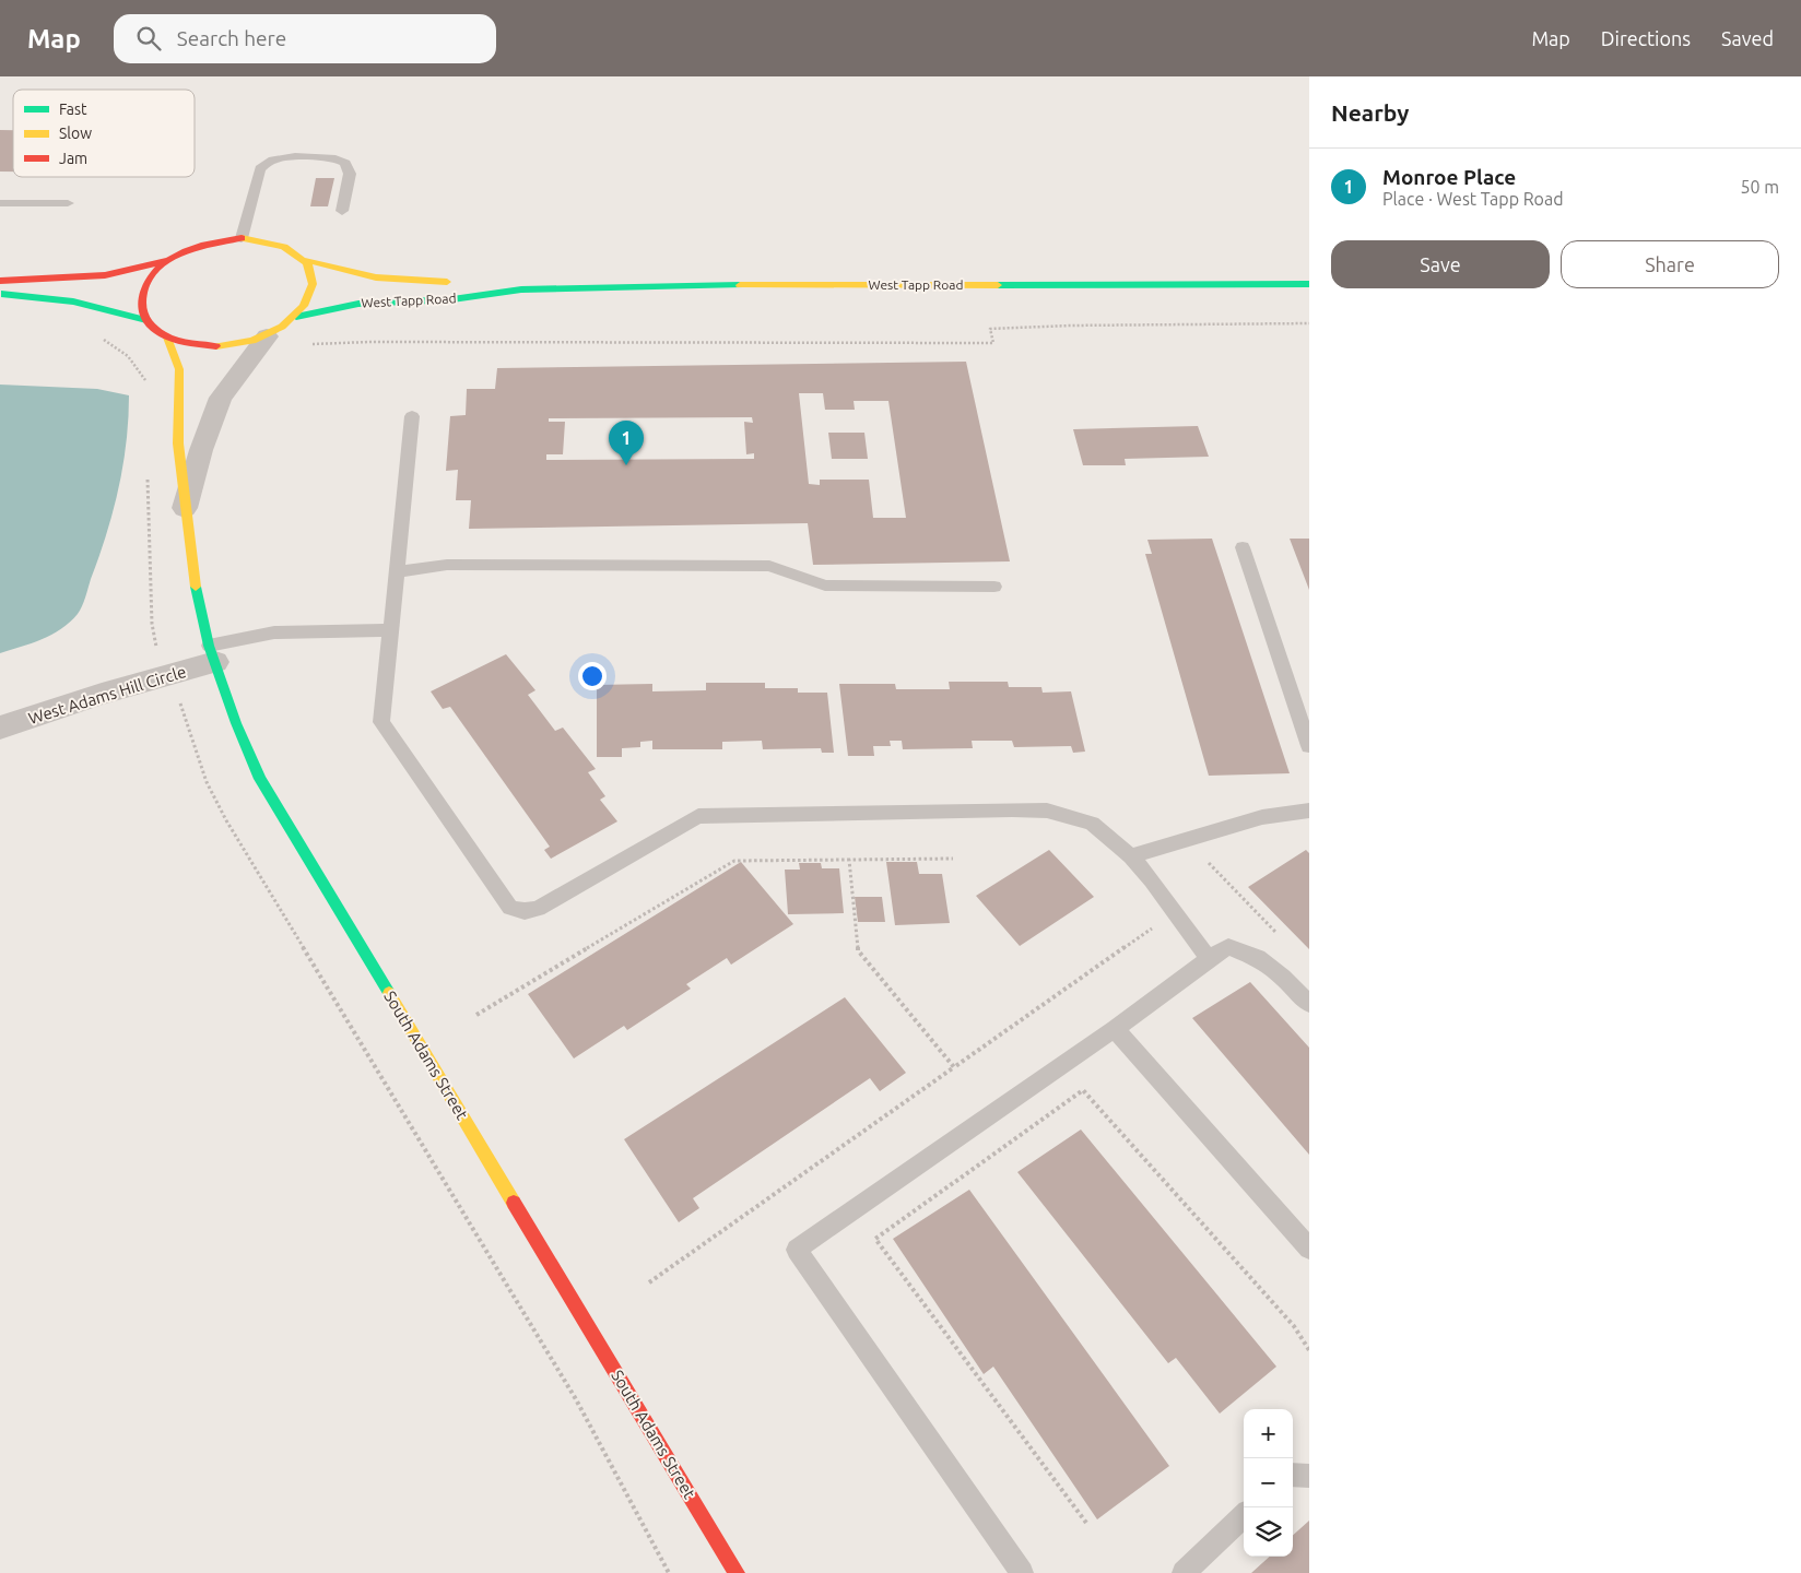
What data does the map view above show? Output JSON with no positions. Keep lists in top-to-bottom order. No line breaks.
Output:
{"streets":{"main road":["West Tapp Road","South Adams Street"],"street":["West Adams Hill Circle"]},"crossings":[["West Tapp Road","South Adams Street"],["West Adams Hill Circle","South Adams Street"]],"legend":["Fast","Slow","Jam"],"page":{"header":"Map","search":"Search here","nav":["Map","Directions","Saved"],"heading":"Nearby","list":[{"mark":"1","name":"Monroe Place","note":"Place · West Tapp Road","value":"50 m"}],"buttons":["Save","Share"],"pins":"1","map_buttons":["+","−"]}}
